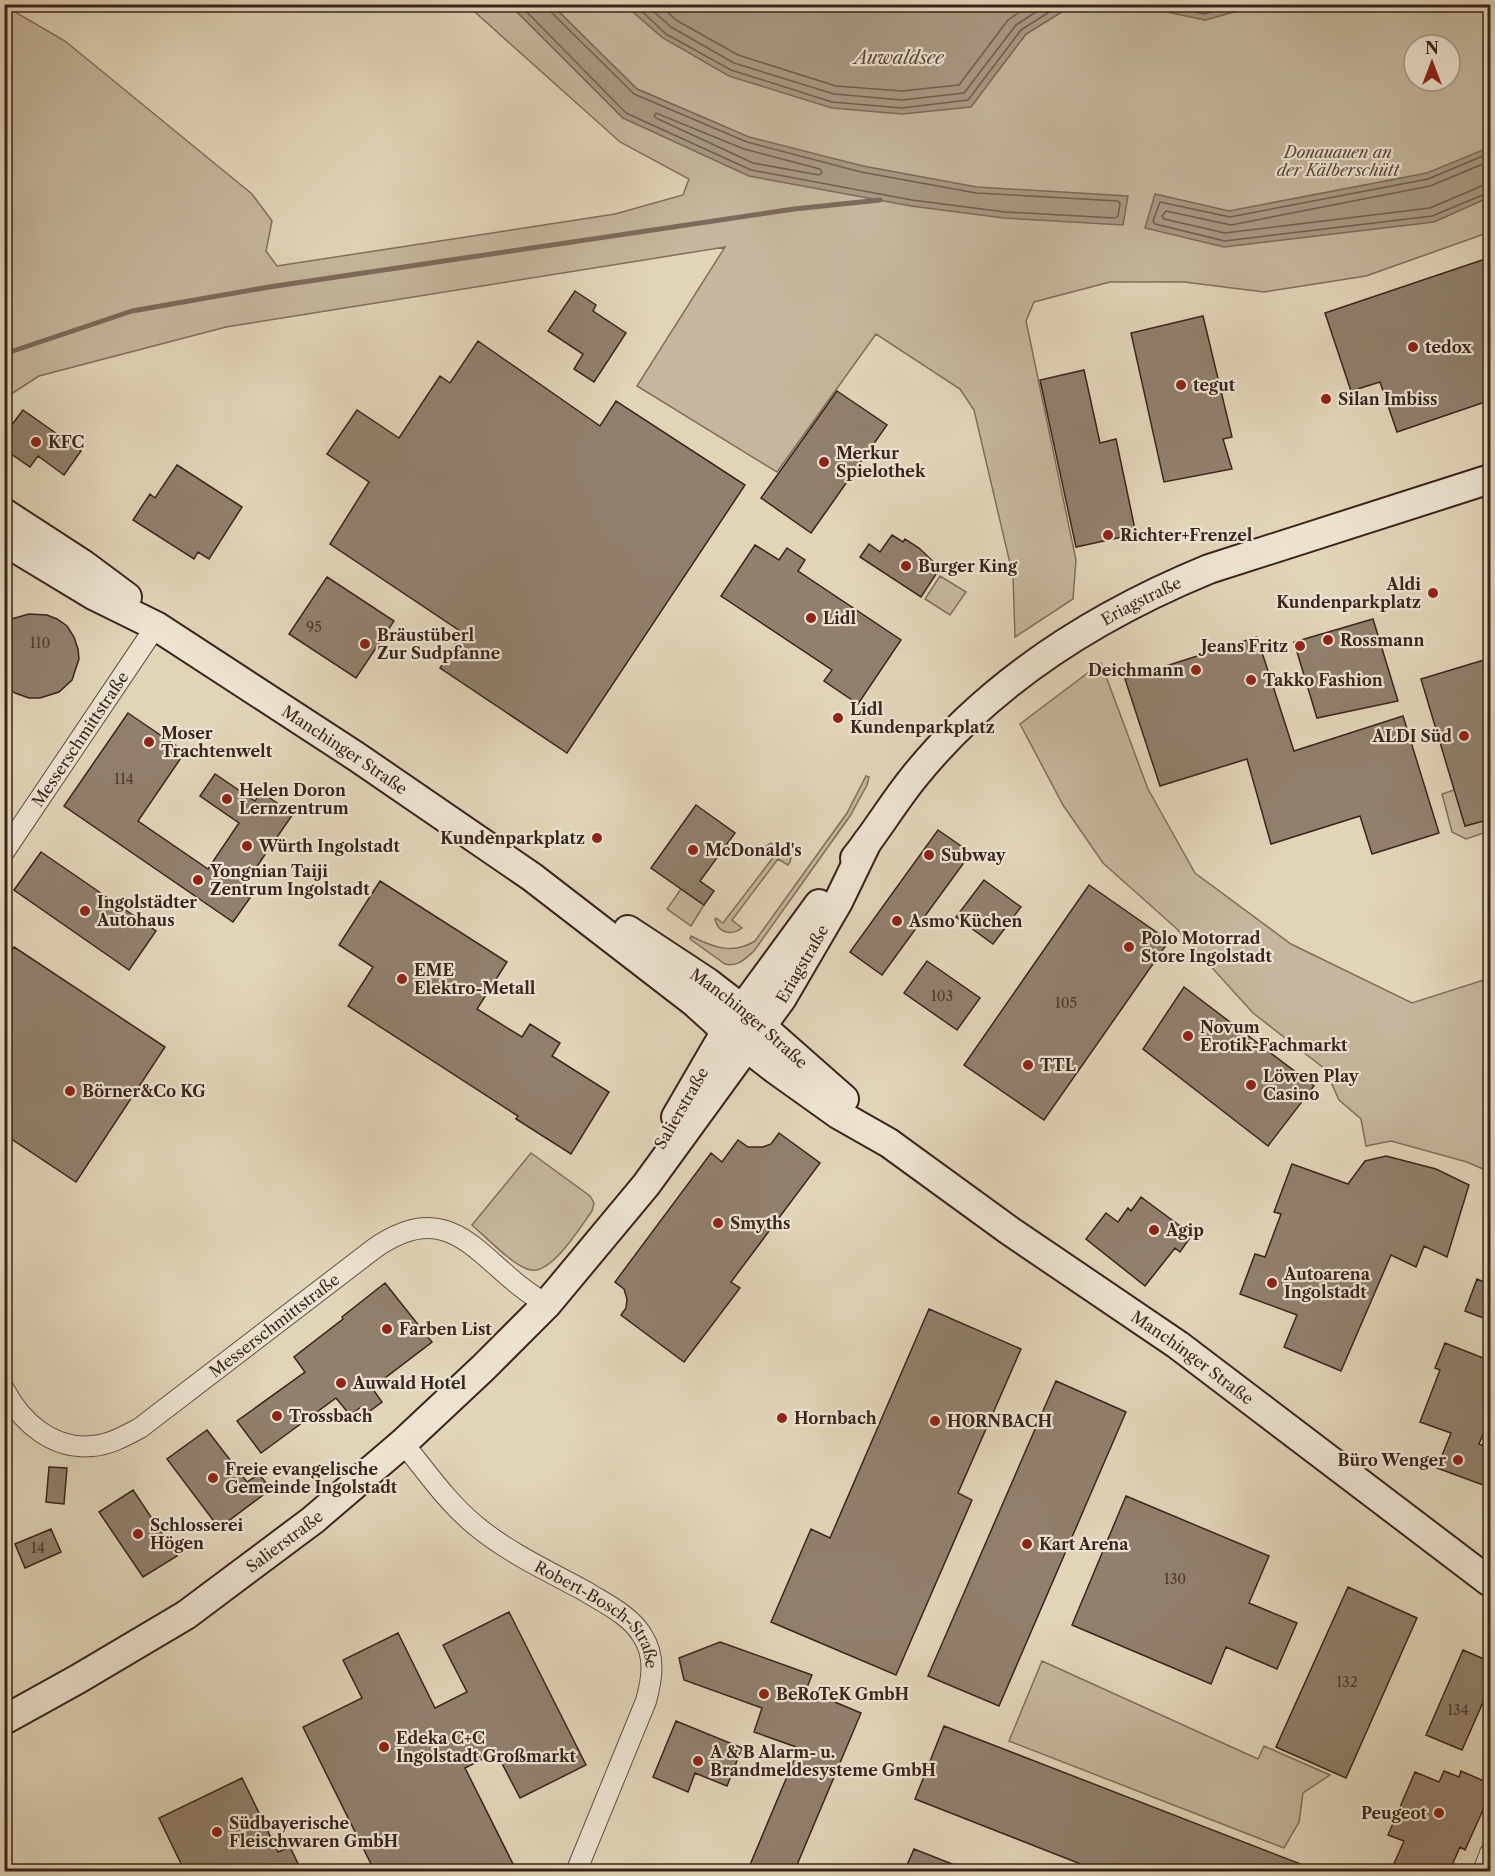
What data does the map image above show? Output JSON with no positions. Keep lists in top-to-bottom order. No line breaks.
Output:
{"streets":{"main road":["Eriagstraße","Manchinger Straße","Salierstraße"],"street":["Messerschmittstraße","Robert-Bosch-Straße"]},"crossings":[["Eriagstraße","Manchinger Straße"],["Eriagstraße","Salierstraße"],["Messerschmittstraße","Manchinger Straße"],["Messerschmittstraße","Salierstraße"],["Manchinger Straße","Salierstraße"],["Salierstraße","Robert-Bosch-Straße"]],"water":["Auwaldsee"],"parks":["Donauauen an der Kälberschütt"],"places":["tedox","tegut","Silan Imbiss","KFC","Merkur Spielothek","Richter+Frenzel","Burger King","Aldi Kundenparkplatz","Lidl","Rossmann","Bräustüberl Zur Sudpfanne","Jeans Fritz","Deichmann","Takko Fashion","Lidl Kundenparkplatz","ALDI Süd","Moser Trachtenwelt","Helen Doron Lernzentrum","Kundenparkplatz","Würth Ingolstadt","McDonald's","Subway","Yongnian Taiji Zentrum Ingolstadt","Ingolstädter Autohaus","Asmo Küchen","Polo Motorrad Store Ingolstadt","EME Elektro-Metall","Novum Erotik-Fachmarkt","TTL","Löwen Play Casino","Börner&Co KG","Smyths","Agip","Autoarena Ingolstadt","Farben List","Auwald Hotel","Trossbach","Hornbach","HORNBACH","Büro Wenger","Freie evangelische Gemeinde Ingolstadt","Schlosserei Högen","Kart Arena","BeRoTeK GmbH","Edeka C+C Ingolstadt Großmarkt","A & B Alarm- u. Brandmeldesysteme GmbH","Peugeot","Südbayerische Fleischwaren GmbH"],"house_numbers":["95","110","114","103","105","14","130","132","134"],"north":"top"}
